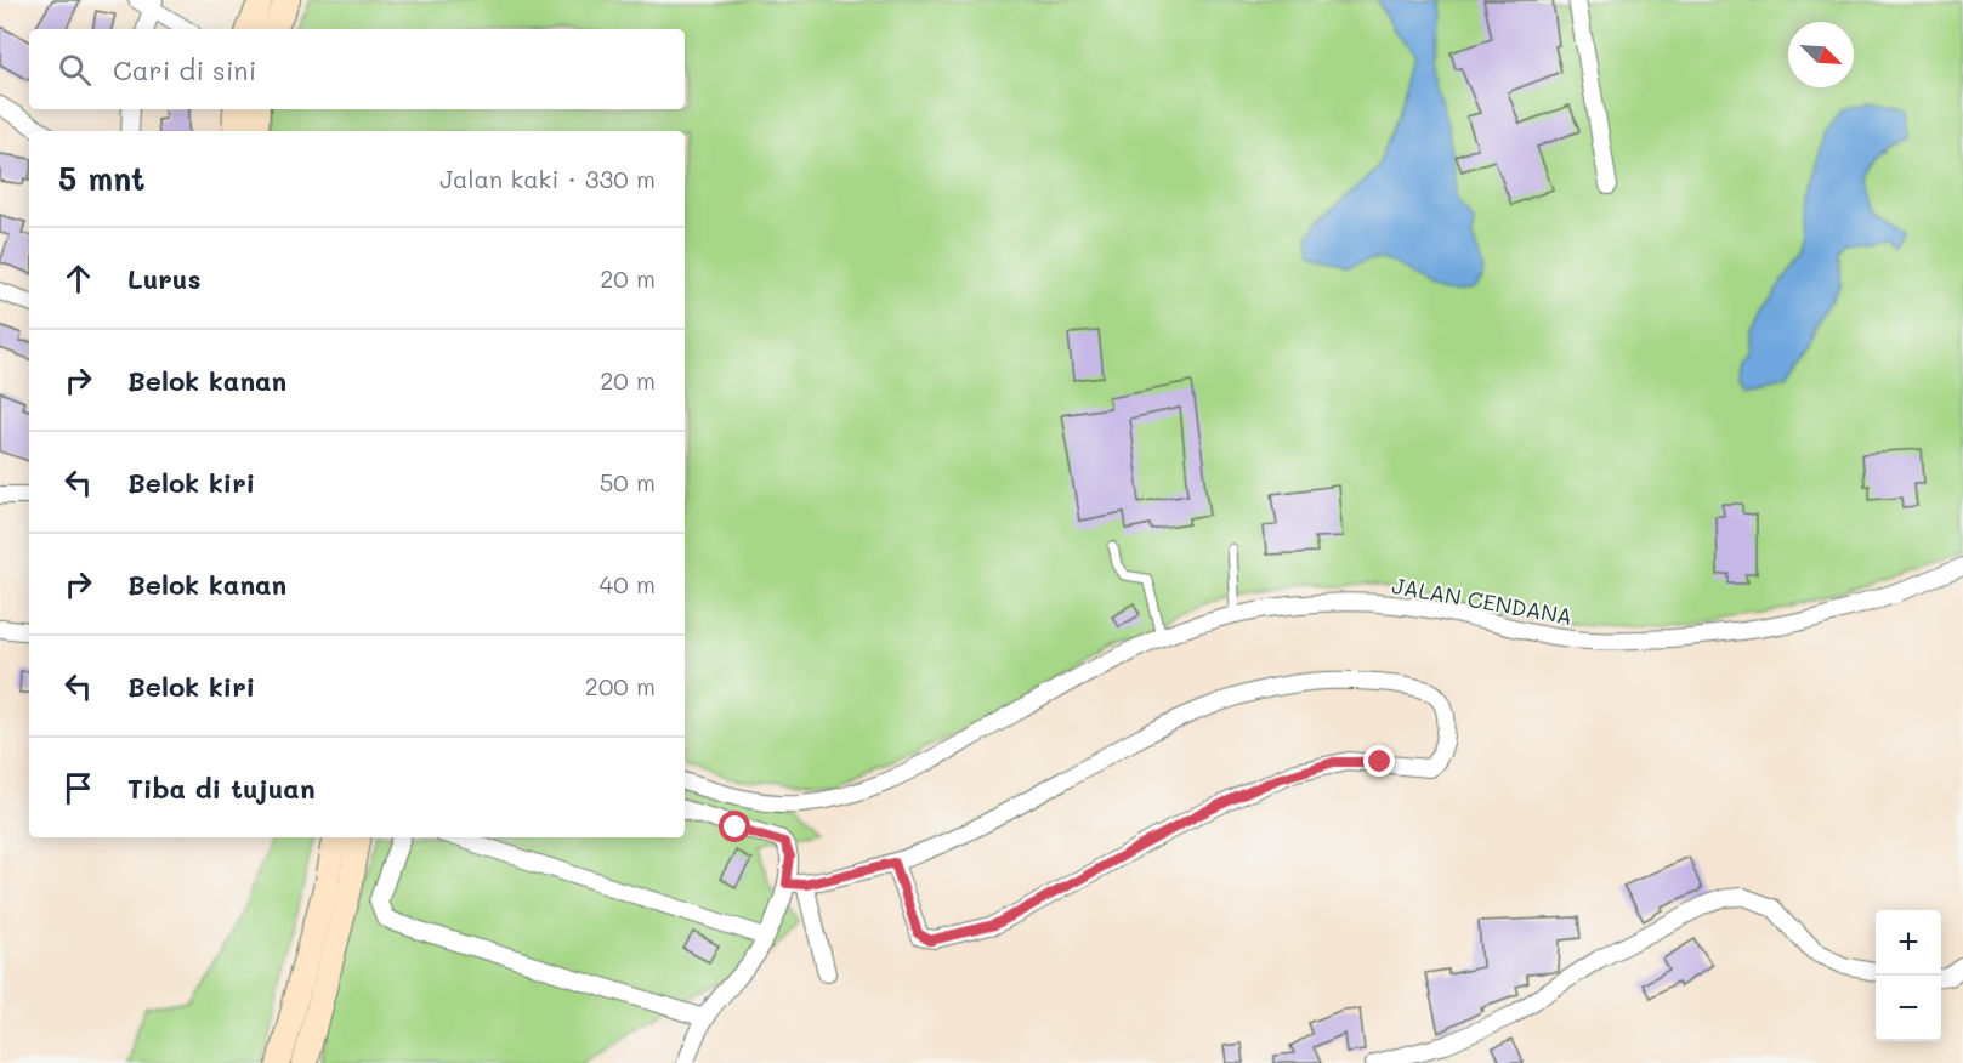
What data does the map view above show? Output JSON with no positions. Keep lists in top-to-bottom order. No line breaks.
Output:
{"streets":{"street":["JALAN CENDANA"]},"north":"bottom right","page":{"search":"Cari di sini","heading":["5 mnt","Jalan kaki · 330 m"],"list":[["Lurus","20 m"],["Belok kanan","20 m"],["Belok kiri","50 m"],["Belok kanan","40 m"],["Belok kiri","200 m"],"Tiba di tujuan"],"map_buttons":["+","−"]}}
